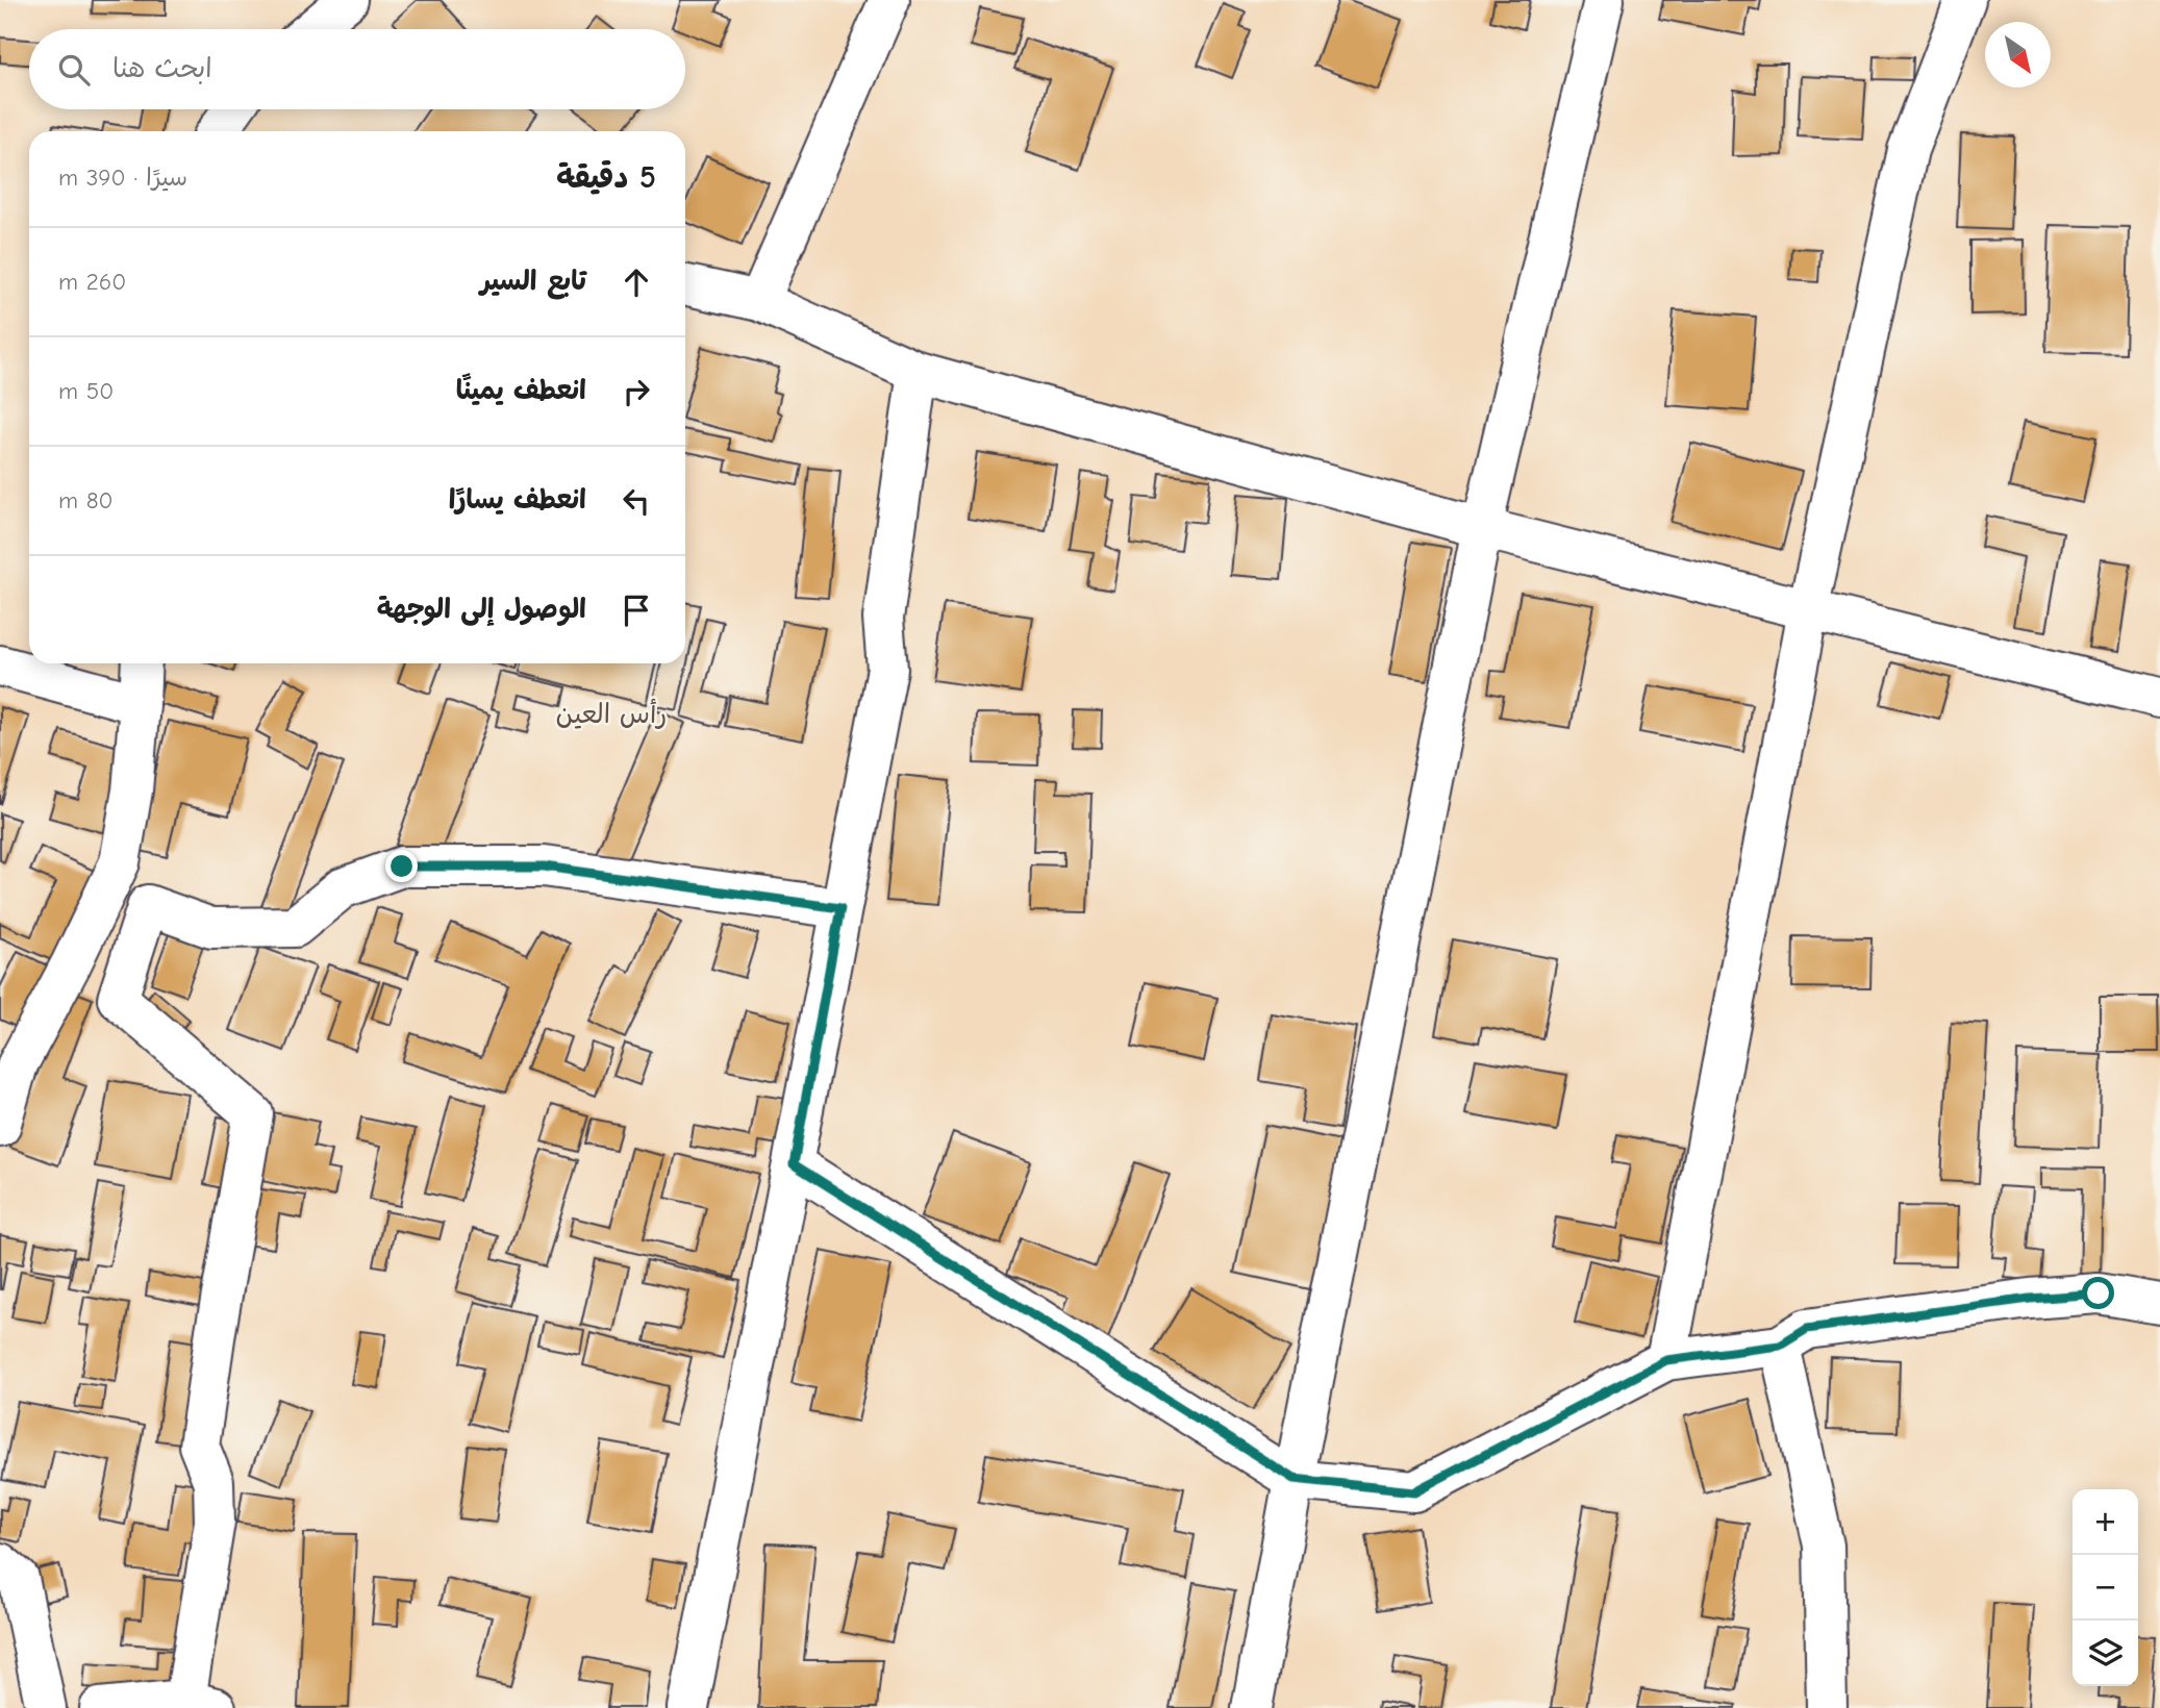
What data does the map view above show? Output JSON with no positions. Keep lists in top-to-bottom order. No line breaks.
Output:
{"districts":["رأس العين"],"north":"bottom right","page":{"search":"ابحث هنا","heading":["5 دقيقة","سيرًا · 390 m"],"list":[["تابع السير","260 m"],["انعطف يمينًا","50 m"],["انعطف يسارًا","80 m"],"الوصول إلى الوجهة"],"map_buttons":["+","−"]}}
